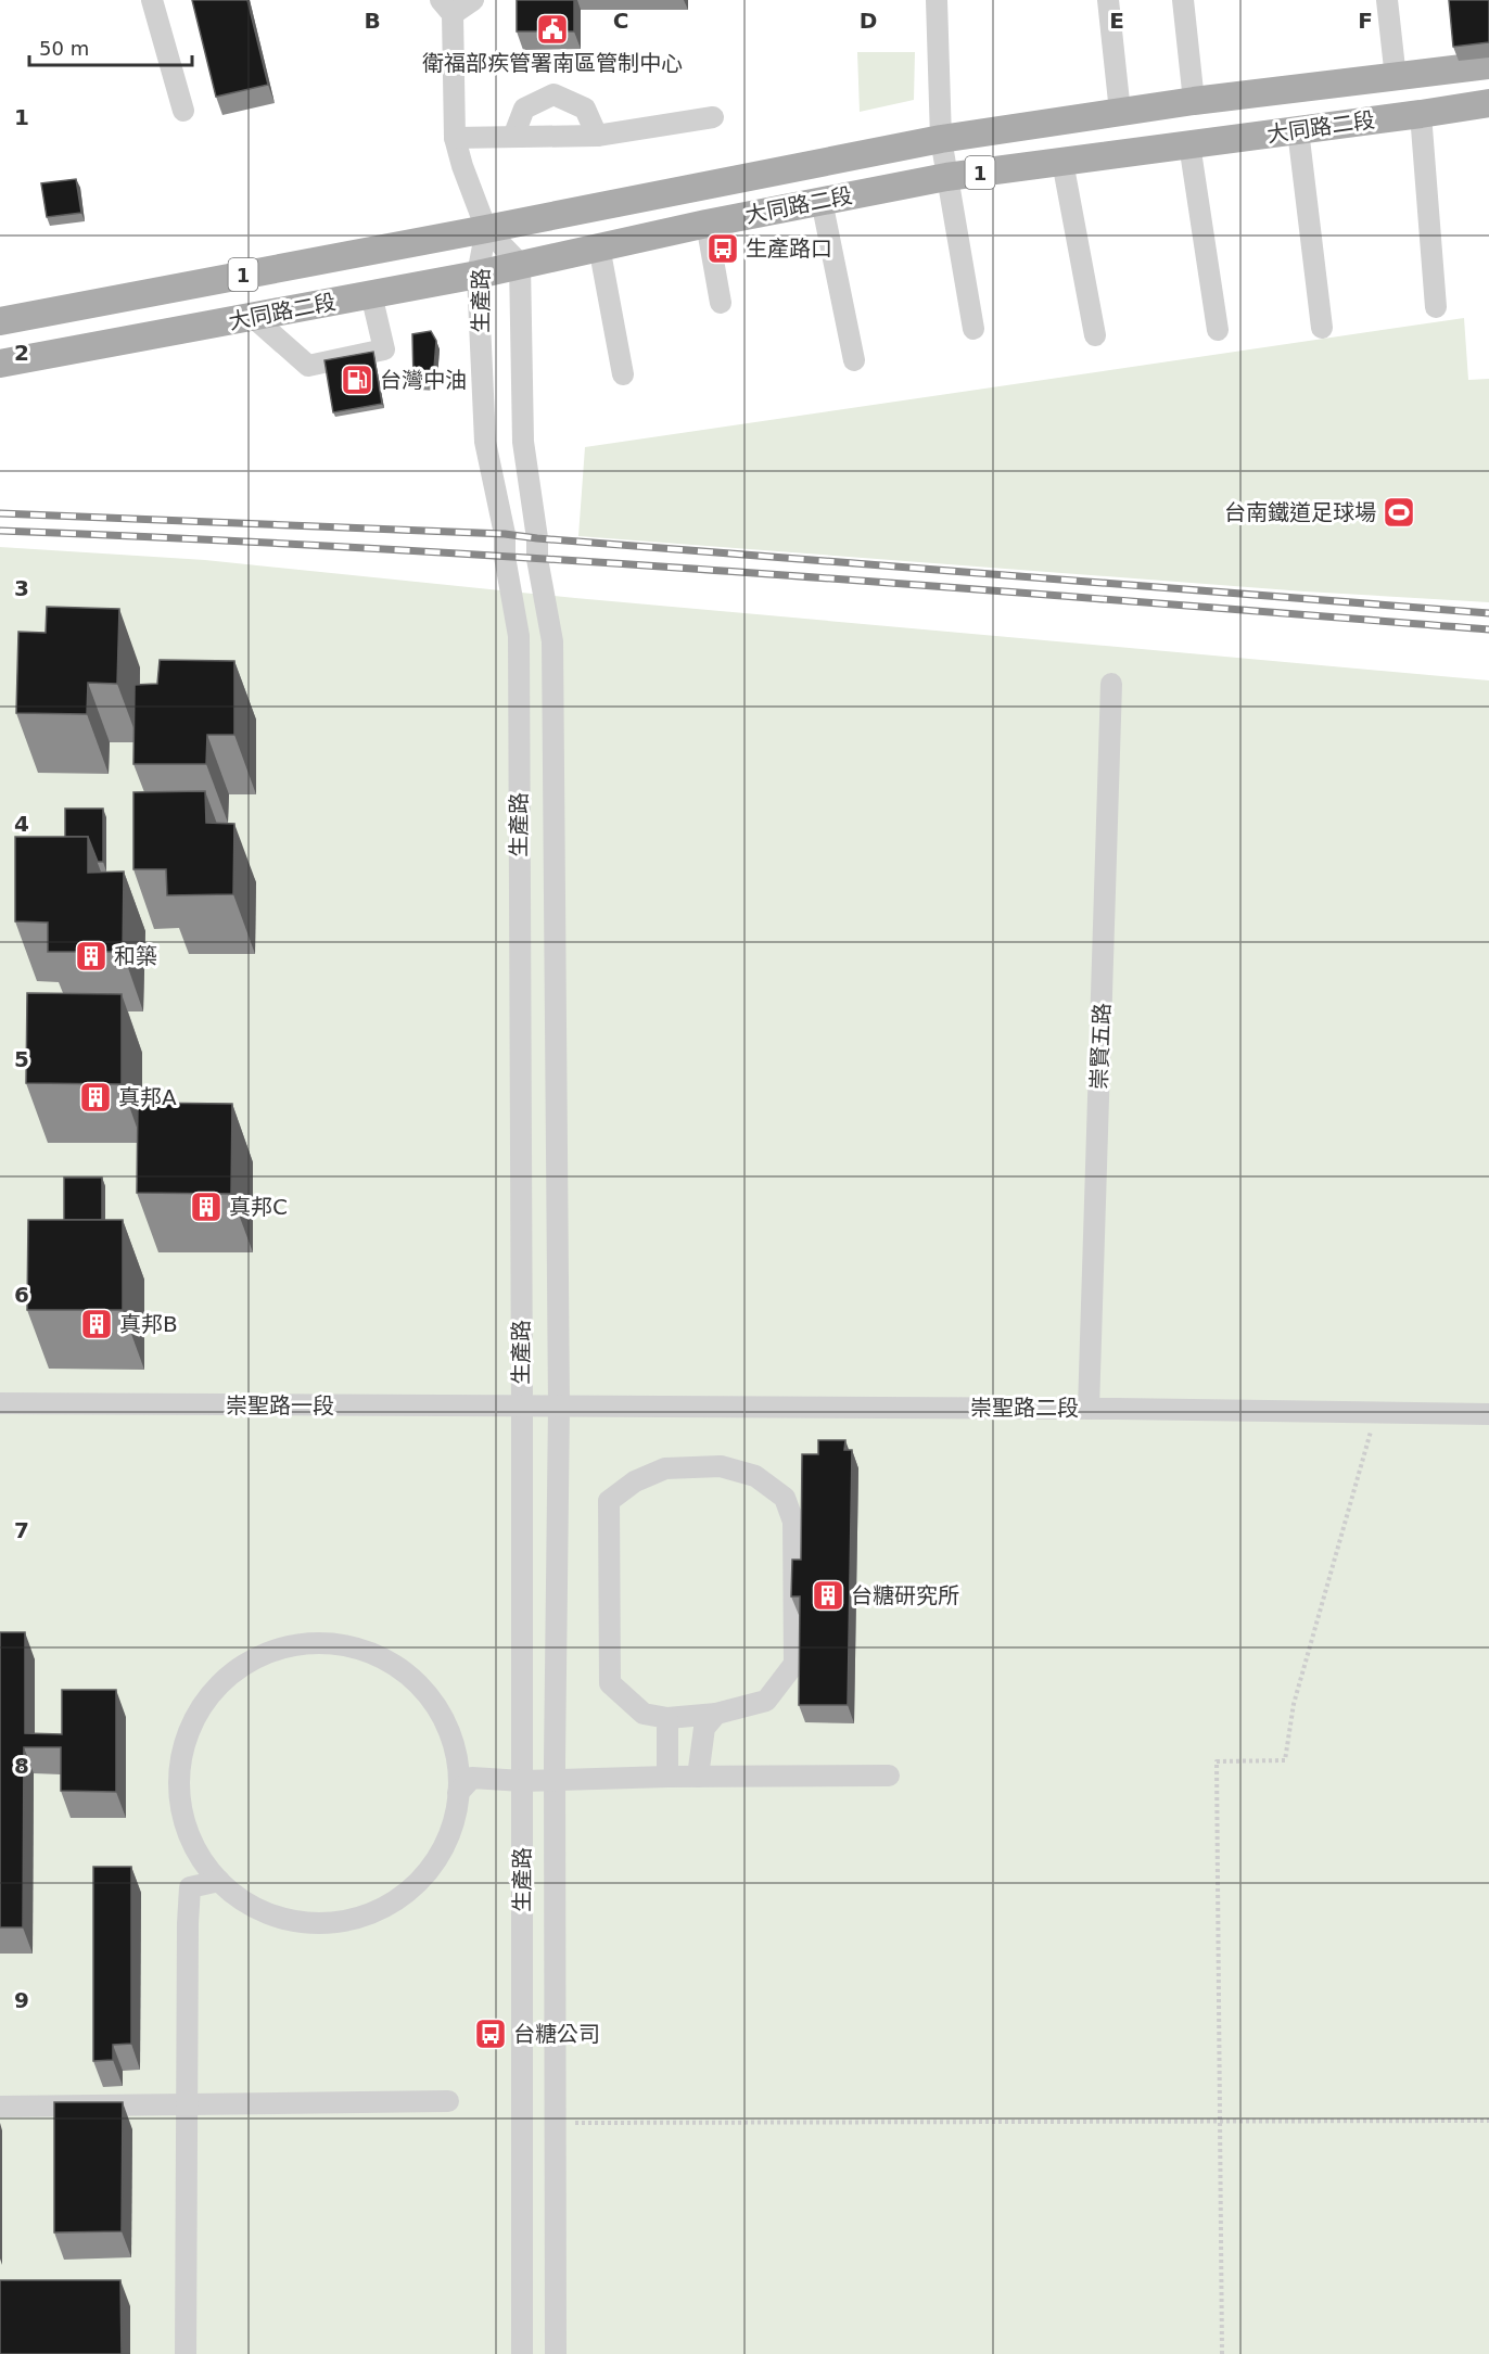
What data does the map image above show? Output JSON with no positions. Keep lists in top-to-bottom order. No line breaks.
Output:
{"streets":{"main road":["大同路二段","1"],"street":["生產路","崇賢五路","崇聖路一段","崇聖路二段"]},"crossings":[["大同路二段","生產路"],["生產路","崇聖路一段"],["生產路","崇聖路二段"],["崇賢五路","崇聖路二段"],["崇聖路一段","崇聖路二段"]],"places":{"public building":["衛福部疾管署南區管制中心"],"bus stop":["生產路口","台糖公司"],"fuel station":["台灣中油"],"sports":["台南鐵道足球場"],"building":["和築","真邦A","真邦C","真邦B","台糖研究所"]},"scale_bar":"50 m","grid":{"columns":["B","C","D","E","F"],"rows":["1","2","3","4","5","6","7","8","9"]}}
